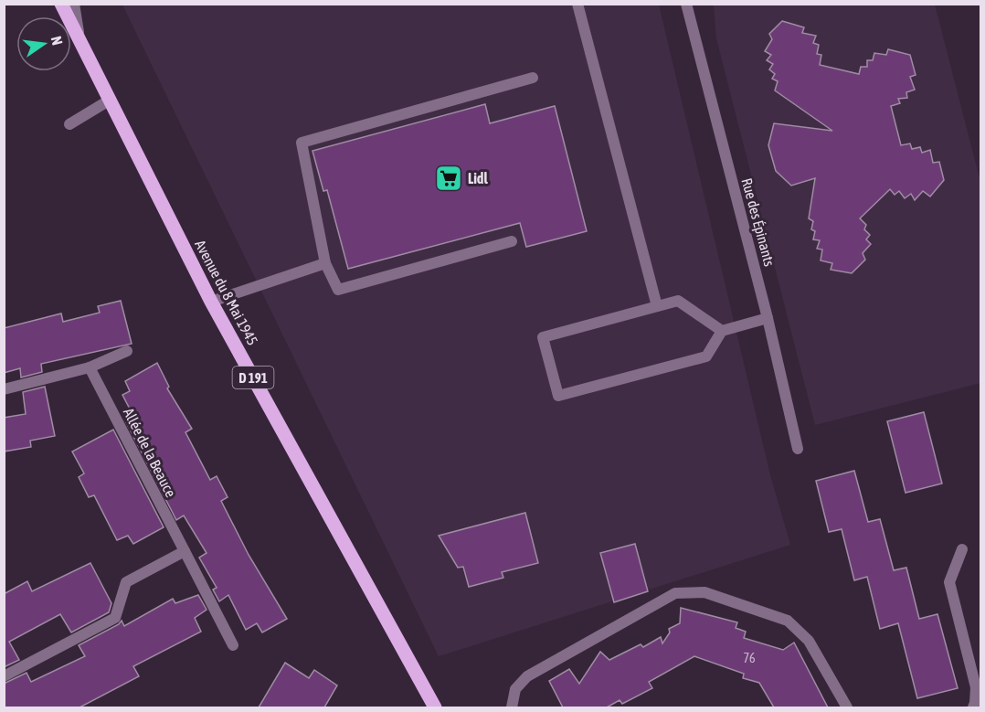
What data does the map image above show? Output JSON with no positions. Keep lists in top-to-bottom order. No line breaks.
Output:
{"streets":{"main road":["Avenue du 8 Mai 1945","D 191"],"street":["Rue des Épinants","Allée de la Beauce"]},"places":{"supermarket":["Lidl"]},"house_numbers":["76"],"north":"right"}
